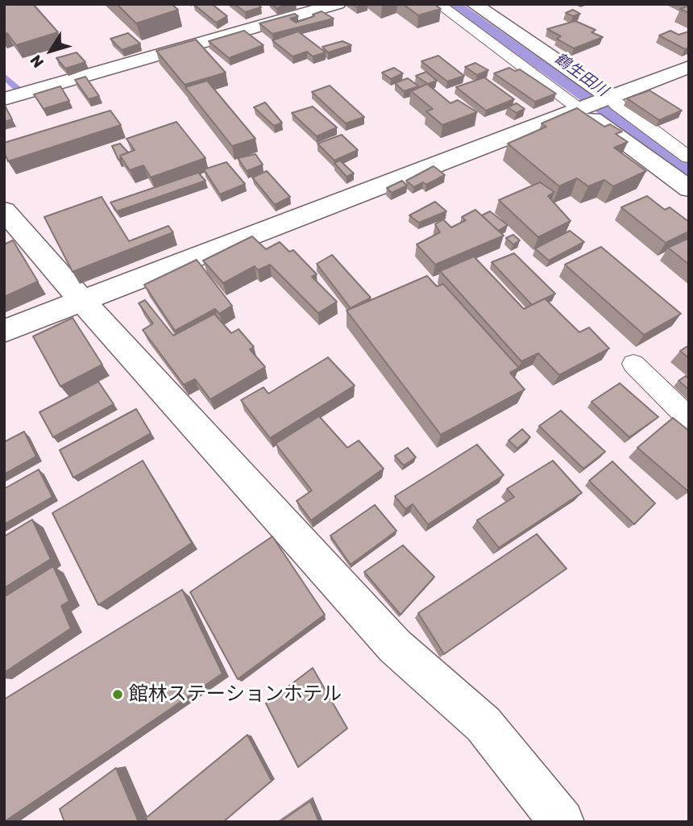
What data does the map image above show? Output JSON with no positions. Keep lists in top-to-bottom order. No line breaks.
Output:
{"water":["鶴生田川"],"places":["館林ステーションホテル"],"north":"bottom left"}
